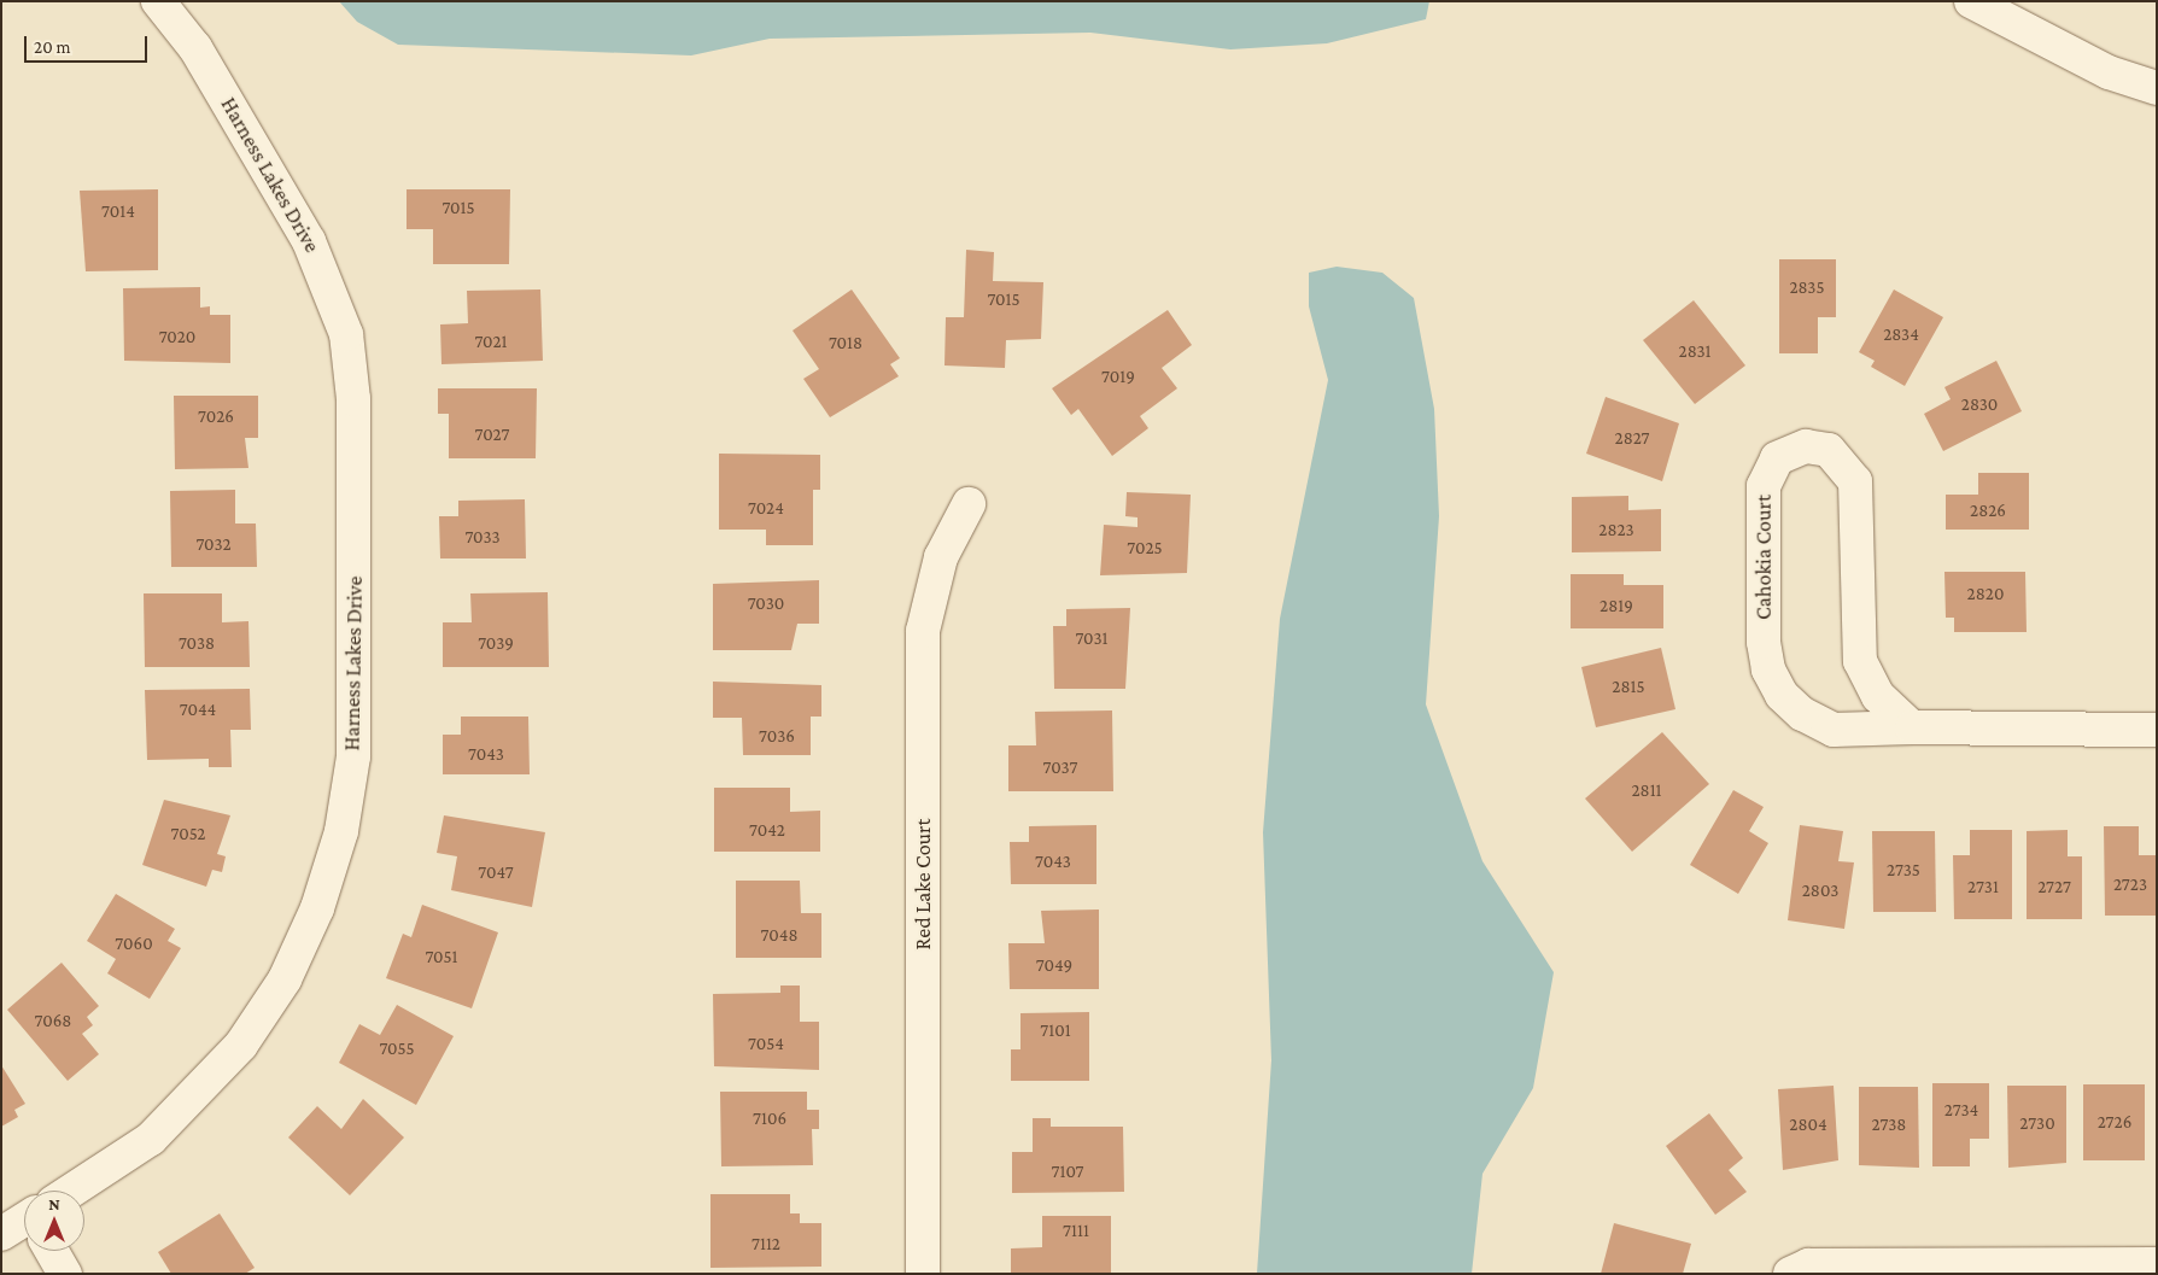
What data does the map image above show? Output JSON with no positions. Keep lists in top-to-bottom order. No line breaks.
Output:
{"streets":{"street":["Harness Lakes Drive","Cahokia Court","Red Lake Court"]},"house_numbers":["7015","7014","2835","7015","2834","7020","7021","7018","2831","7019","2830","7026","7027","2827","7024","2826","2823","7033","7032","7025","2820","7030","2819","7031","7038","7039","2815","7044","7036","7043","7037","2811","7042","7052","7043","2735","7047","2723","2731","2727","2803","7048","7060","7051","7049","7068","7101","7054","7055","2734","7106","2726","2730","2804","2738","7107","7111","7112"],"scale_bar":"20 m","north":"top"}
